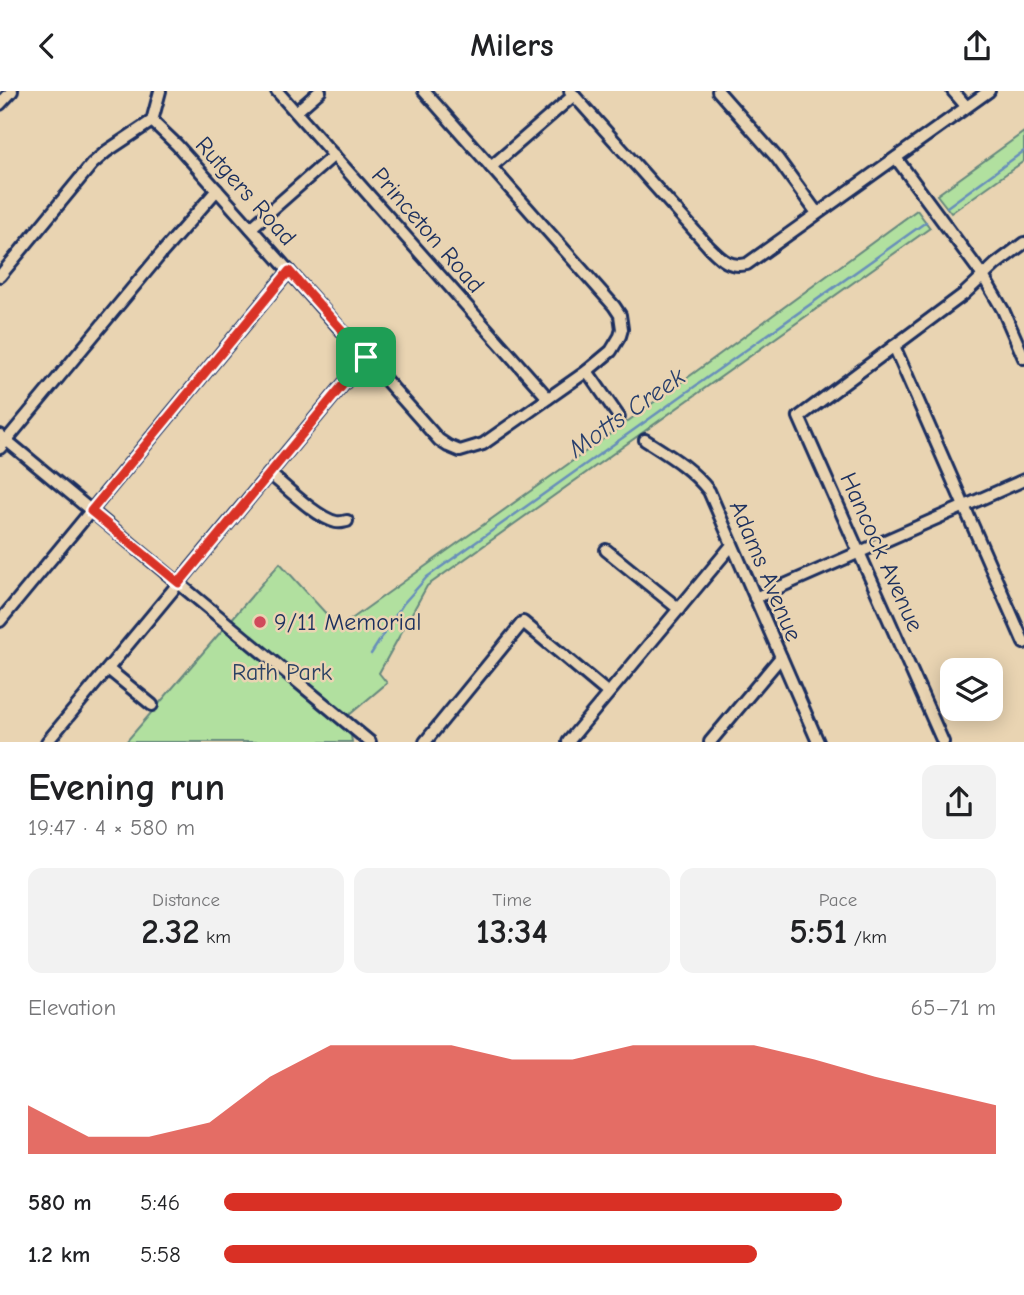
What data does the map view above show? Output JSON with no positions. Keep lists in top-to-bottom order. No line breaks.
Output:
{"streets":{"street":["Rutgers Road","Princeton Road","Hancock Avenue","Adams Avenue"]},"crossings":[["Rutgers Road","Princeton Road"]],"water":["Motts Creek"],"parks":["Rath Park"],"places":["9/11 Memorial"],"page":{"header":"Milers","heading":["Evening run","19:47 · 4 × 580 m"],"stats":[["Distance","2.32 km"],["Time","13:34"],["Pace","5:51 /km"]],"chart":["Elevation","65–71 m"],"list":[{"name":"580 m","note":"5:46"},{"name":"1.2 km","note":"5:58"}]}}
